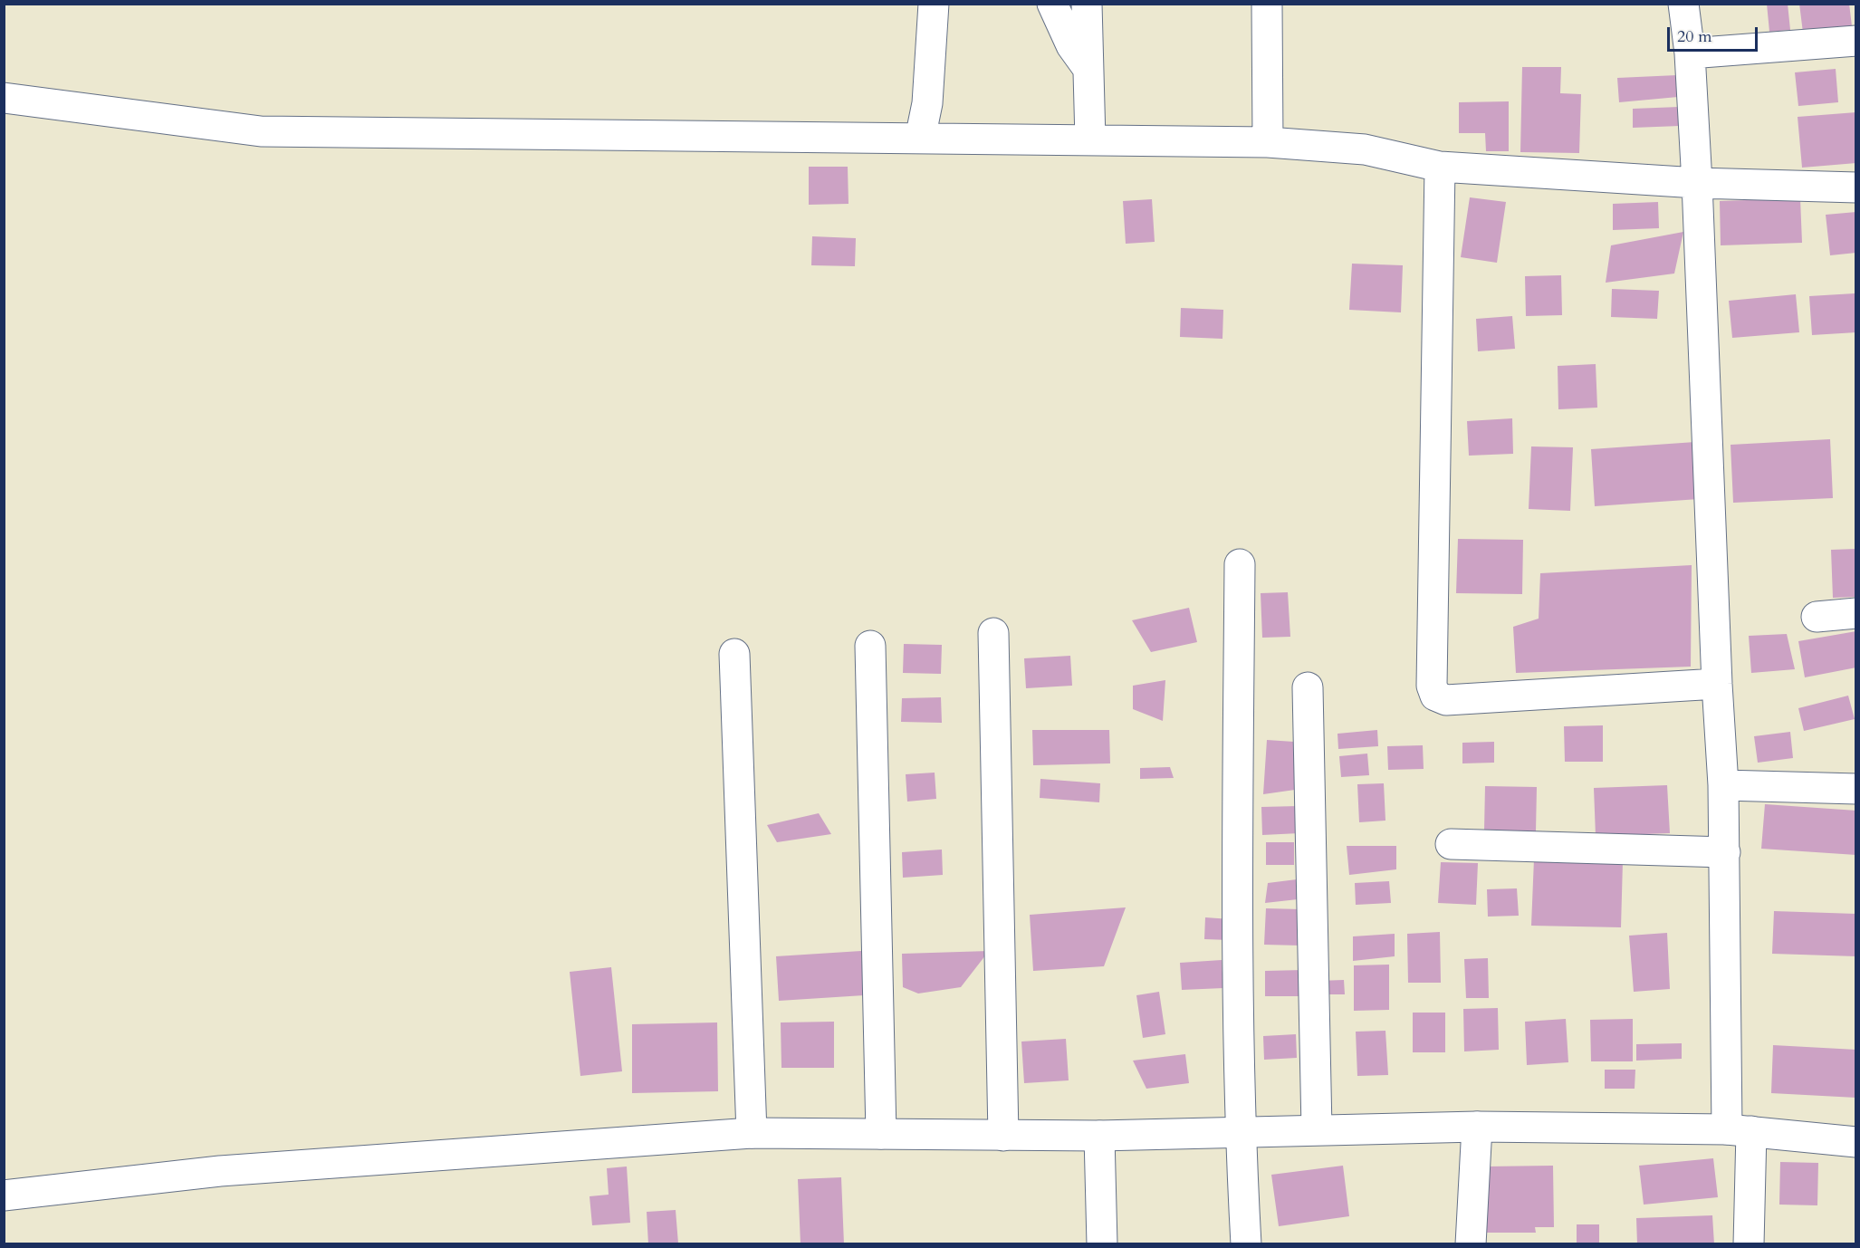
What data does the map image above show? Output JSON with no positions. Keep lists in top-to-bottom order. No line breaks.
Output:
{"scale_bar":"20 m"}
